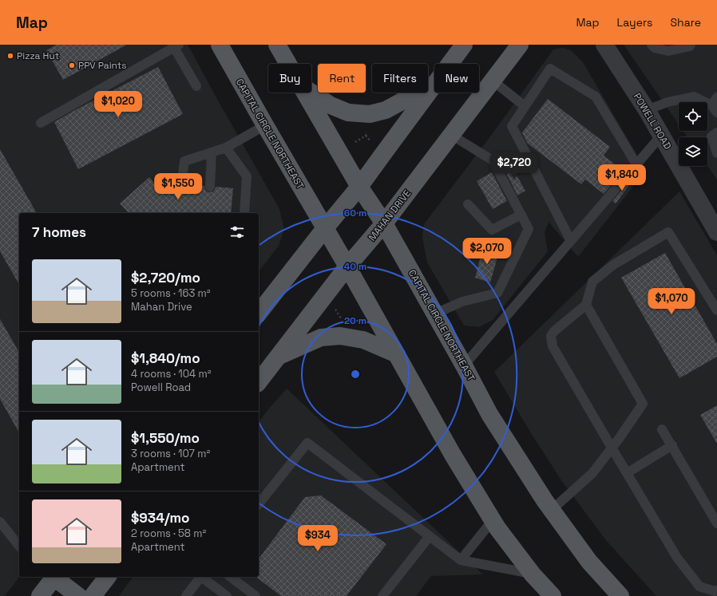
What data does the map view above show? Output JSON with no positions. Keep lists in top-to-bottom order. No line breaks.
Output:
{"streets":{"main road":["CAPITAL CIRCLE NORTHEAST","MAHAN DRIVE"],"street":["POWELL ROAD"]},"crossings":[["CAPITAL CIRCLE NORTHEAST","MAHAN DRIVE"]],"places":["Pizza Hut","PPV Paints"],"page":{"header":"Map","nav":["Map","Layers","Share"],"chip":["Buy","Rent","Filters","New"],"price":["$1,020","$2,720","$1,840","$1,550","$2,070","$1,070","$934"],"heading":"7 homes","list":[{"name":"$2,720/mo","note":"5 rooms · 163 m² · Mahan Drive"},{"name":"$1,840/mo","note":"4 rooms · 104 m² · Powell Road"},{"name":"$1,550/mo","note":"3 rooms · 107 m² · Apartment"},{"name":"$934/mo","note":"2 rooms · 58 m² · Apartment"}]},"rings":["60 m","40 m","20 m"]}
